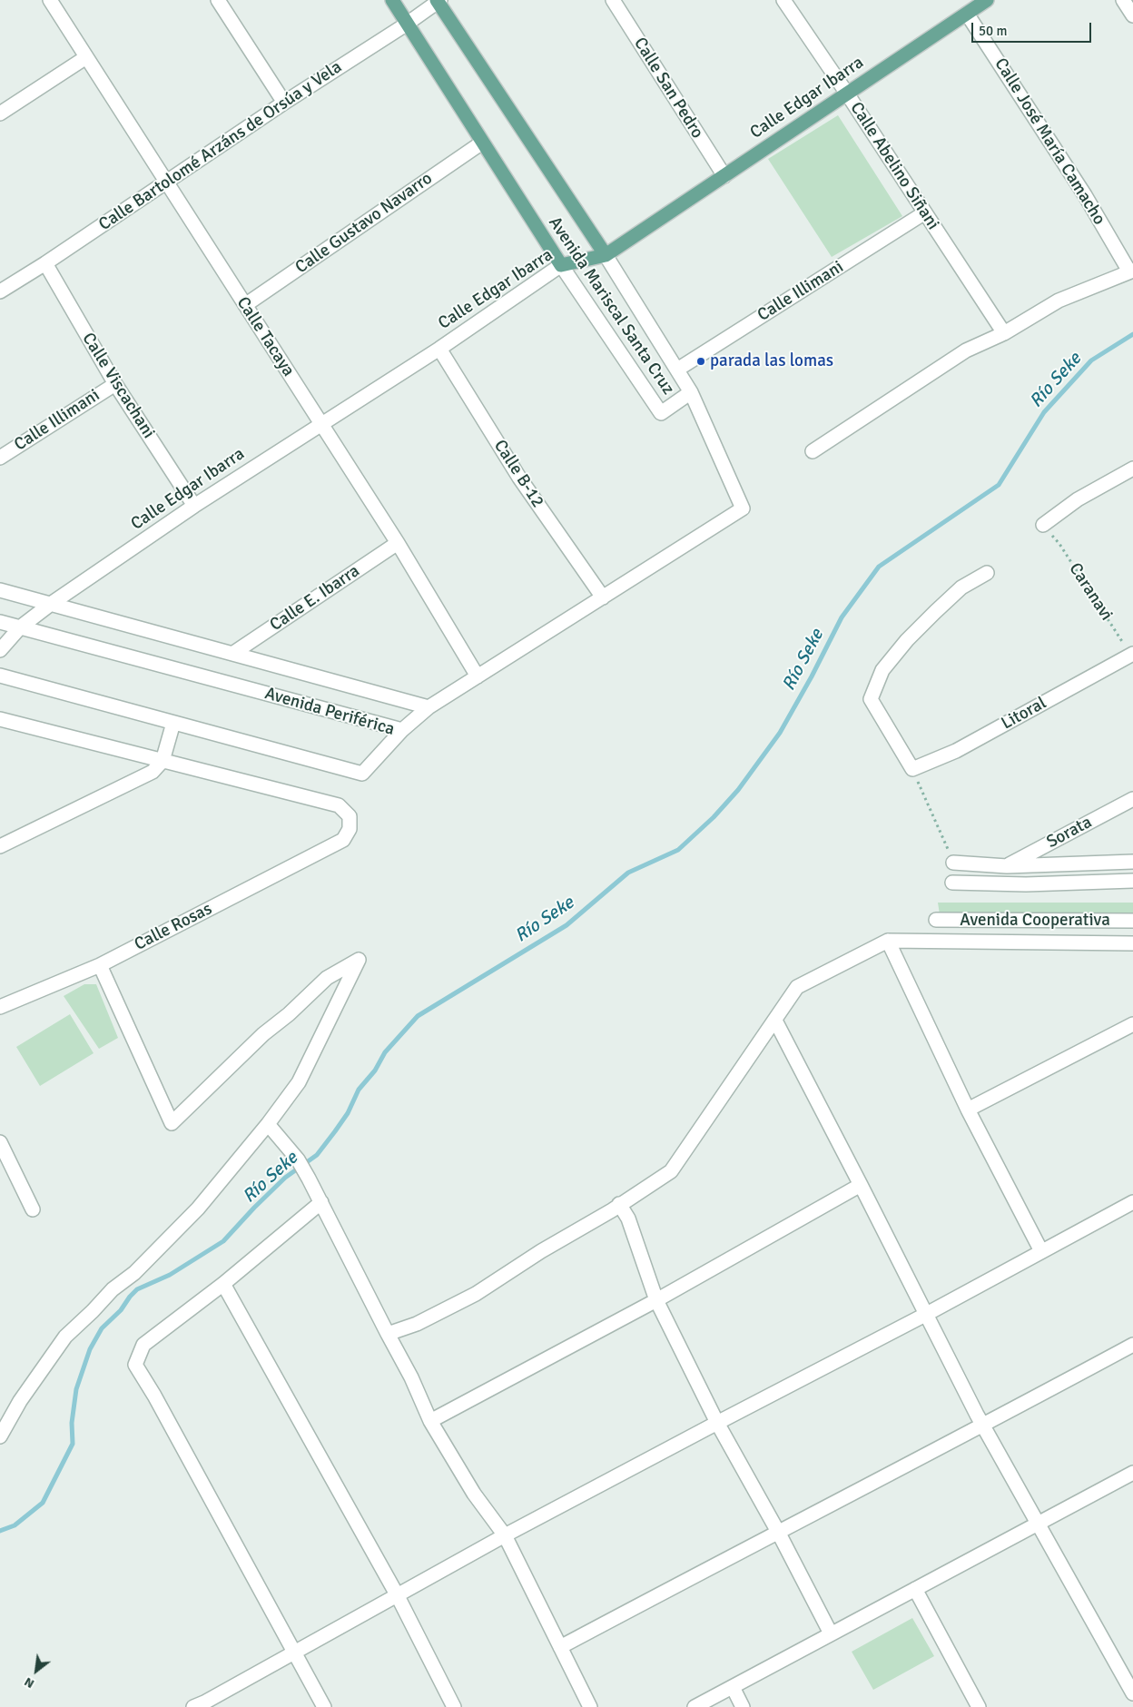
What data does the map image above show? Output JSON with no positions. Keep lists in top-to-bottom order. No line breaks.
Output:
{"streets":{"main road":["Calle Edgar Ibarra","Avenida Mariscal Santa Cruz"],"street":["Calle San Pedro","Calle José María Camacho","Calle Bartolomé Arzáns de Orsúa y Vela","Calle Abelino Siñani","Calle Gustavo Navarro","Calle Illimani","Calle Tacaya","Calle Viscachani","Calle B-12","Calle E. Ibarra","Avenida Periférica","Litoral","Sorata","Avenida Cooperativa","Calle Rosas"],"path":["Caranavi"]},"crossings":[["Calle San Pedro","Calle Edgar Ibarra"],["Calle Edgar Ibarra","Calle José María Camacho"],["Calle Edgar Ibarra","Calle Abelino Siñani"],["Calle Edgar Ibarra","Avenida Mariscal Santa Cruz"],["Calle Edgar Ibarra","Calle Tacaya"],["Calle Edgar Ibarra","Calle Viscachani"],["Calle Edgar Ibarra","Calle B-12"],["Calle Edgar Ibarra","Avenida Periférica"],["Calle Bartolomé Arzáns de Orsúa y Vela","Avenida Mariscal Santa Cruz"],["Calle Bartolomé Arzáns de Orsúa y Vela","Calle Tacaya"],["Calle Bartolomé Arzáns de Orsúa y Vela","Calle Viscachani"],["Calle Abelino Siñani","Calle Illimani"],["Calle Gustavo Navarro","Avenida Mariscal Santa Cruz"],["Calle Gustavo Navarro","Calle Tacaya"],["Calle Illimani","Avenida Mariscal Santa Cruz"],["Calle Illimani","Calle Viscachani"],["Calle Tacaya","Calle E. Ibarra"],["Caranavi","Litoral"]],"water":["Río Seke"],"places":["parada las lomas"],"scale_bar":"50 m","north":"bottom left"}
